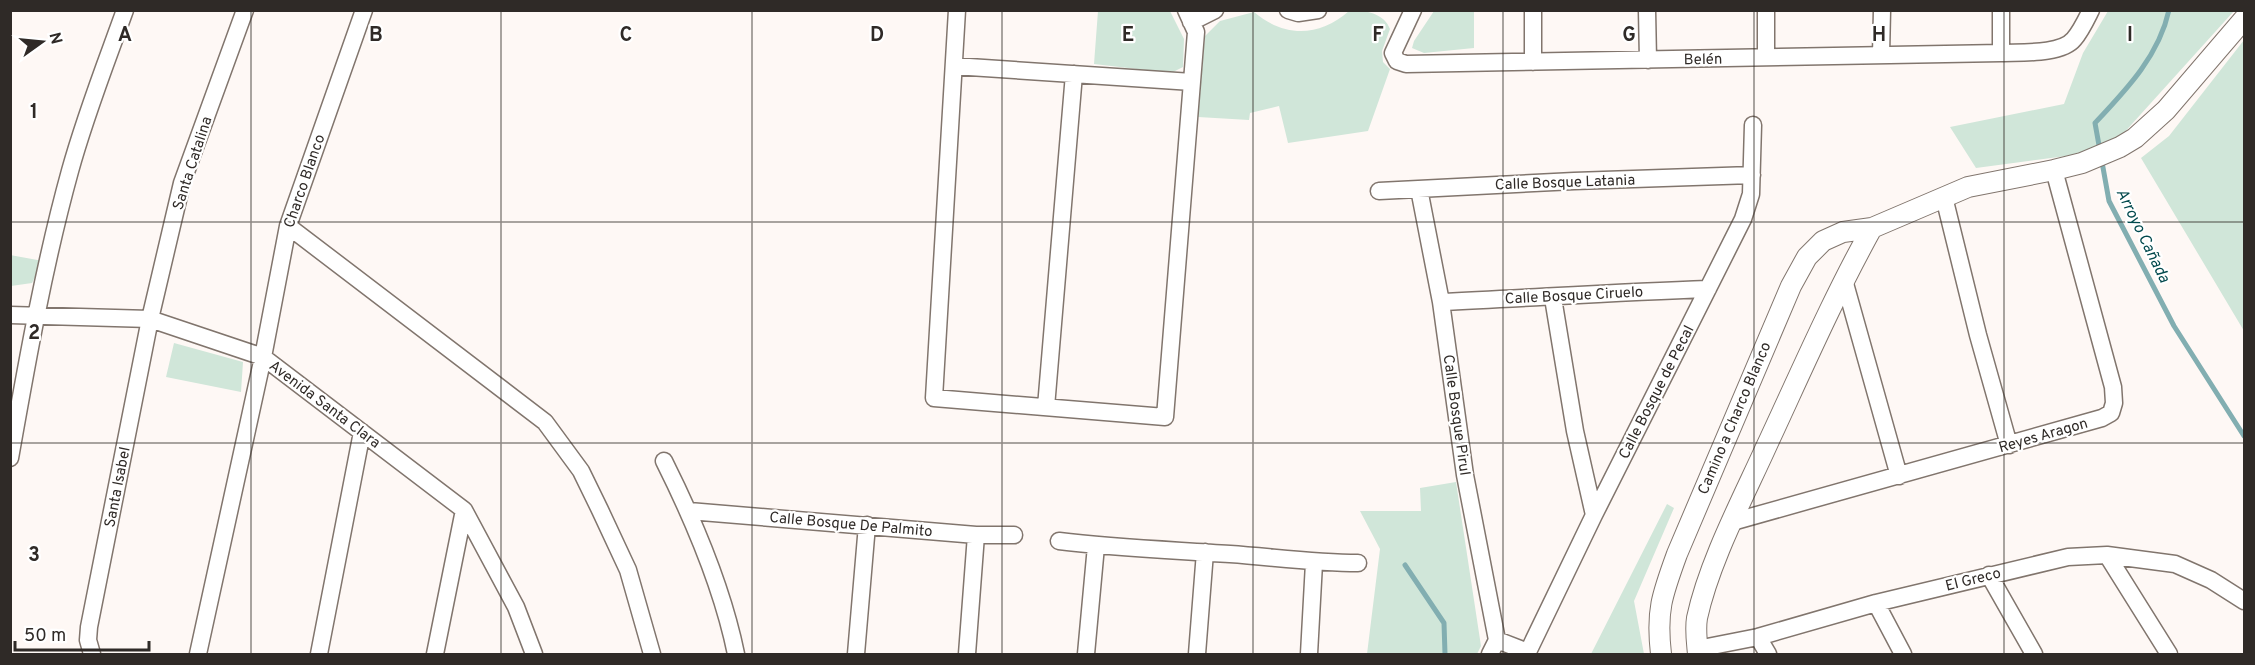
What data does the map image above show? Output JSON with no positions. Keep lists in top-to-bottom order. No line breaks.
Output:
{"streets":{"street":["Belén","Santa Catalina","Charco Blanco","Calle Bosque Latania","Calle Bosque Ciruelo","Calle Bosque de Pecal","Avenida Santa Clara","Calle Bosque Pirul","Camino a Charco Blanco","Reyes Aragon","Santa Isabel","Calle Bosque De Palmito","El Greco"]},"crossings":[["Santa Catalina","Avenida Santa Clara"],["Santa Catalina","Santa Isabel"],["Charco Blanco","Avenida Santa Clara"],["Calle Bosque Latania","Calle Bosque de Pecal"],["Calle Bosque Latania","Calle Bosque Pirul"],["Calle Bosque Ciruelo","Calle Bosque de Pecal"],["Calle Bosque Ciruelo","Calle Bosque Pirul"],["Avenida Santa Clara","Santa Isabel"],["Camino a Charco Blanco","Reyes Aragon"]],"water":["Arroyo Cañada"],"scale_bar":"50 m","north":"right","grid":{"columns":["A","B","C","D","E","F","G","H","I"],"rows":["1","2","3"]}}
